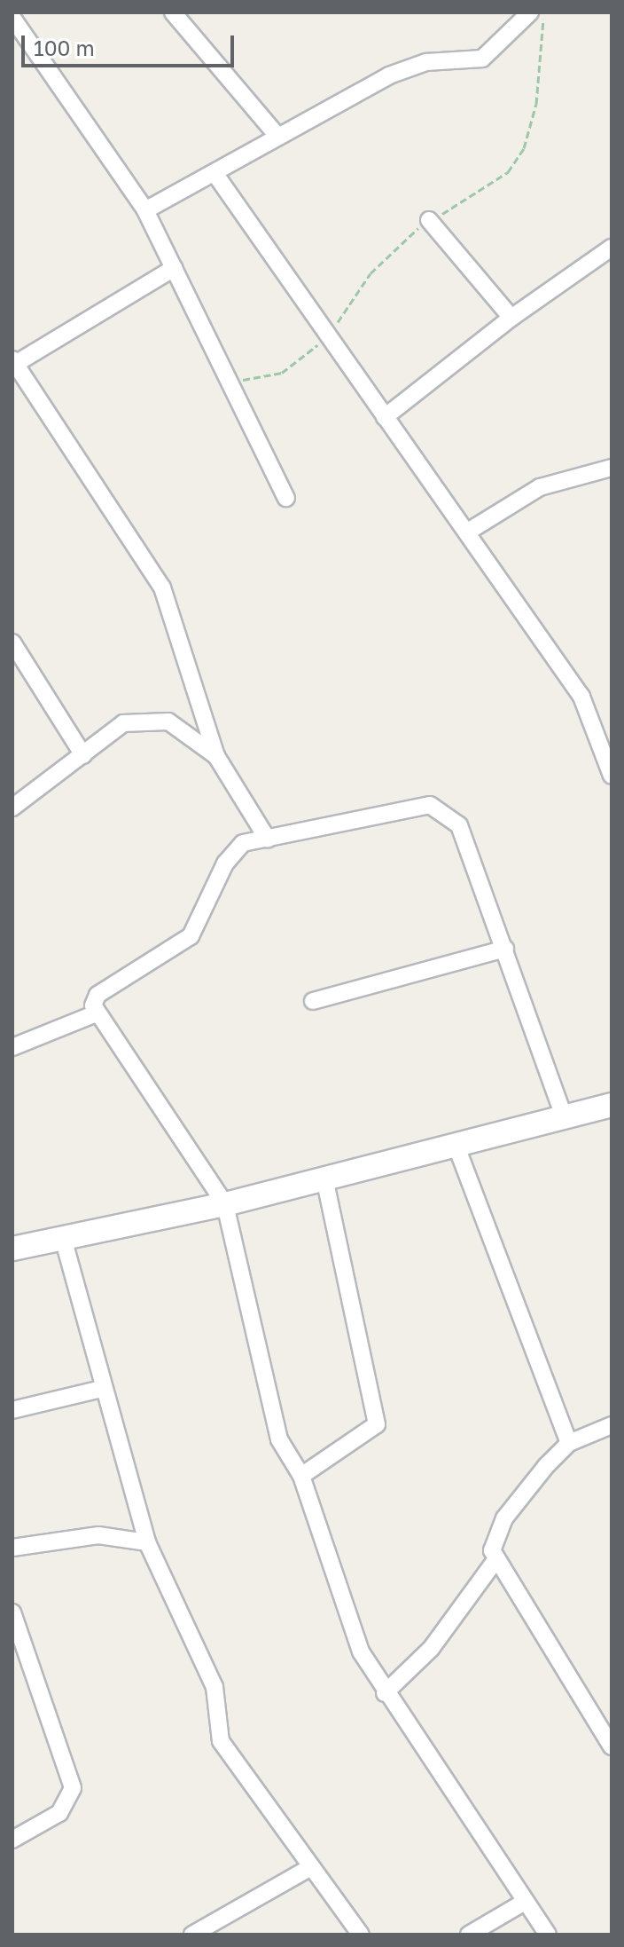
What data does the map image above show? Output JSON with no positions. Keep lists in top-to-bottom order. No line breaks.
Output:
{"scale_bar":"100 m"}
